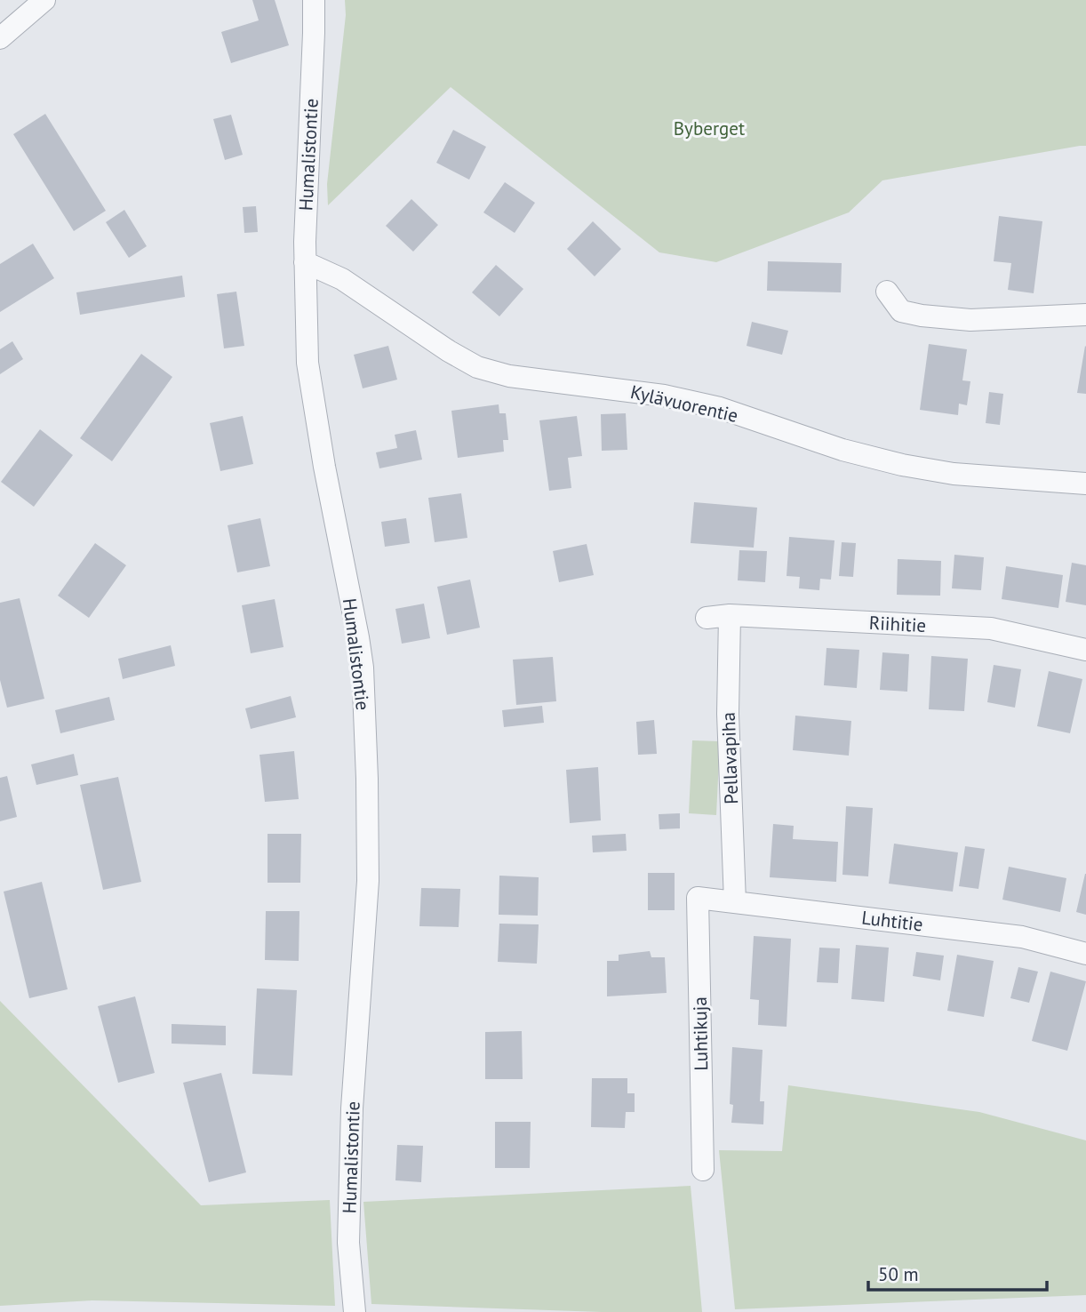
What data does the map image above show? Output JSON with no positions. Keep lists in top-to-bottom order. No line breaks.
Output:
{"streets":{"street":["Humalistontie","Kylävuorentie","Riihitie","Pellavapiha","Luhtitie","Luhtikuja"]},"crossings":[["Humalistontie","Kylävuorentie"],["Riihitie","Pellavapiha"],["Pellavapiha","Luhtitie"],["Luhtitie","Luhtikuja"]],"parks":["Byberget"],"scale_bar":"50 m"}
